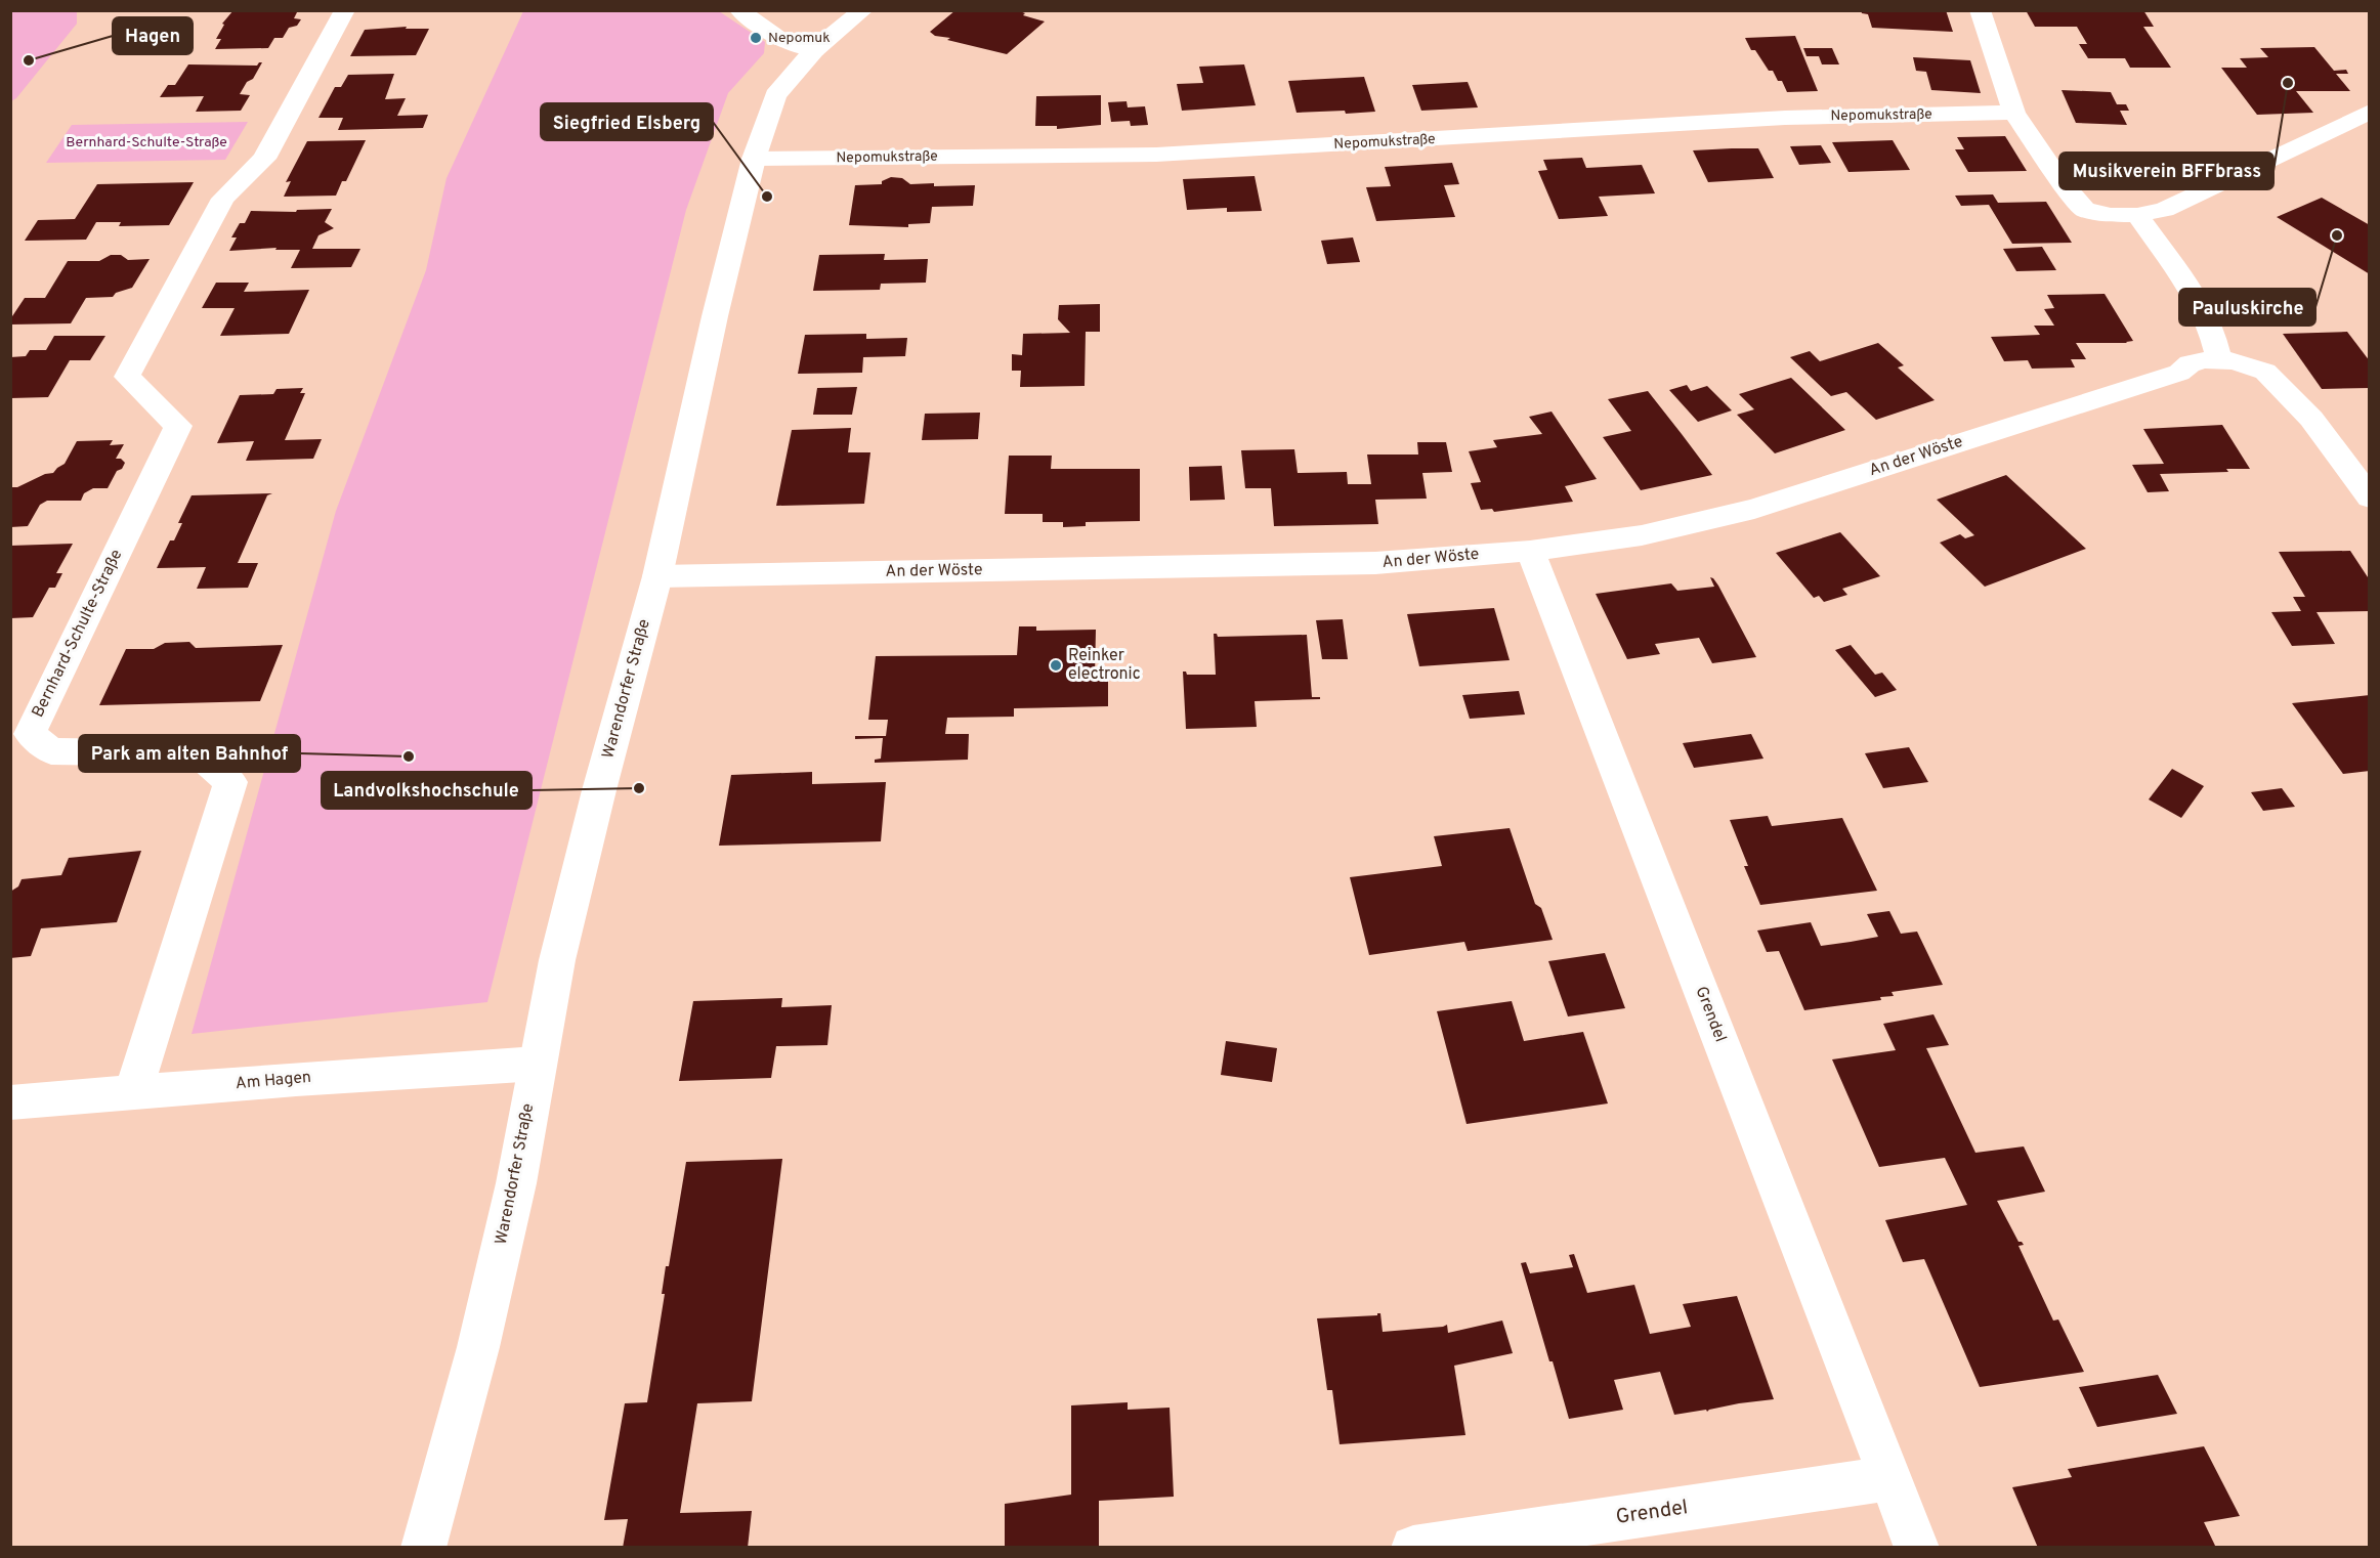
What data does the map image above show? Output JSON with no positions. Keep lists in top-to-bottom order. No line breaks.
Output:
{"streets":{"street":["Nepomukstraße","An der Wöste","Bernhard-Schulte-Straße","Warendorfer Straße","Grendel","Am Hagen"]},"crossings":[["Nepomukstraße","Warendorfer Straße"],["An der Wöste","Warendorfer Straße"],["An der Wöste","Grendel"],["Bernhard-Schulte-Straße","Am Hagen"],["Warendorfer Straße","Am Hagen"]],"parks":["Bernhard-Schulte-Straße"],"places":["Nepomuk","Hagen","Musikverein BFFbrass","Siegfried Elsberg","Pauluskirche","Reinker electronic","Park am alten Bahnhof","Landvolkshochschule"]}
